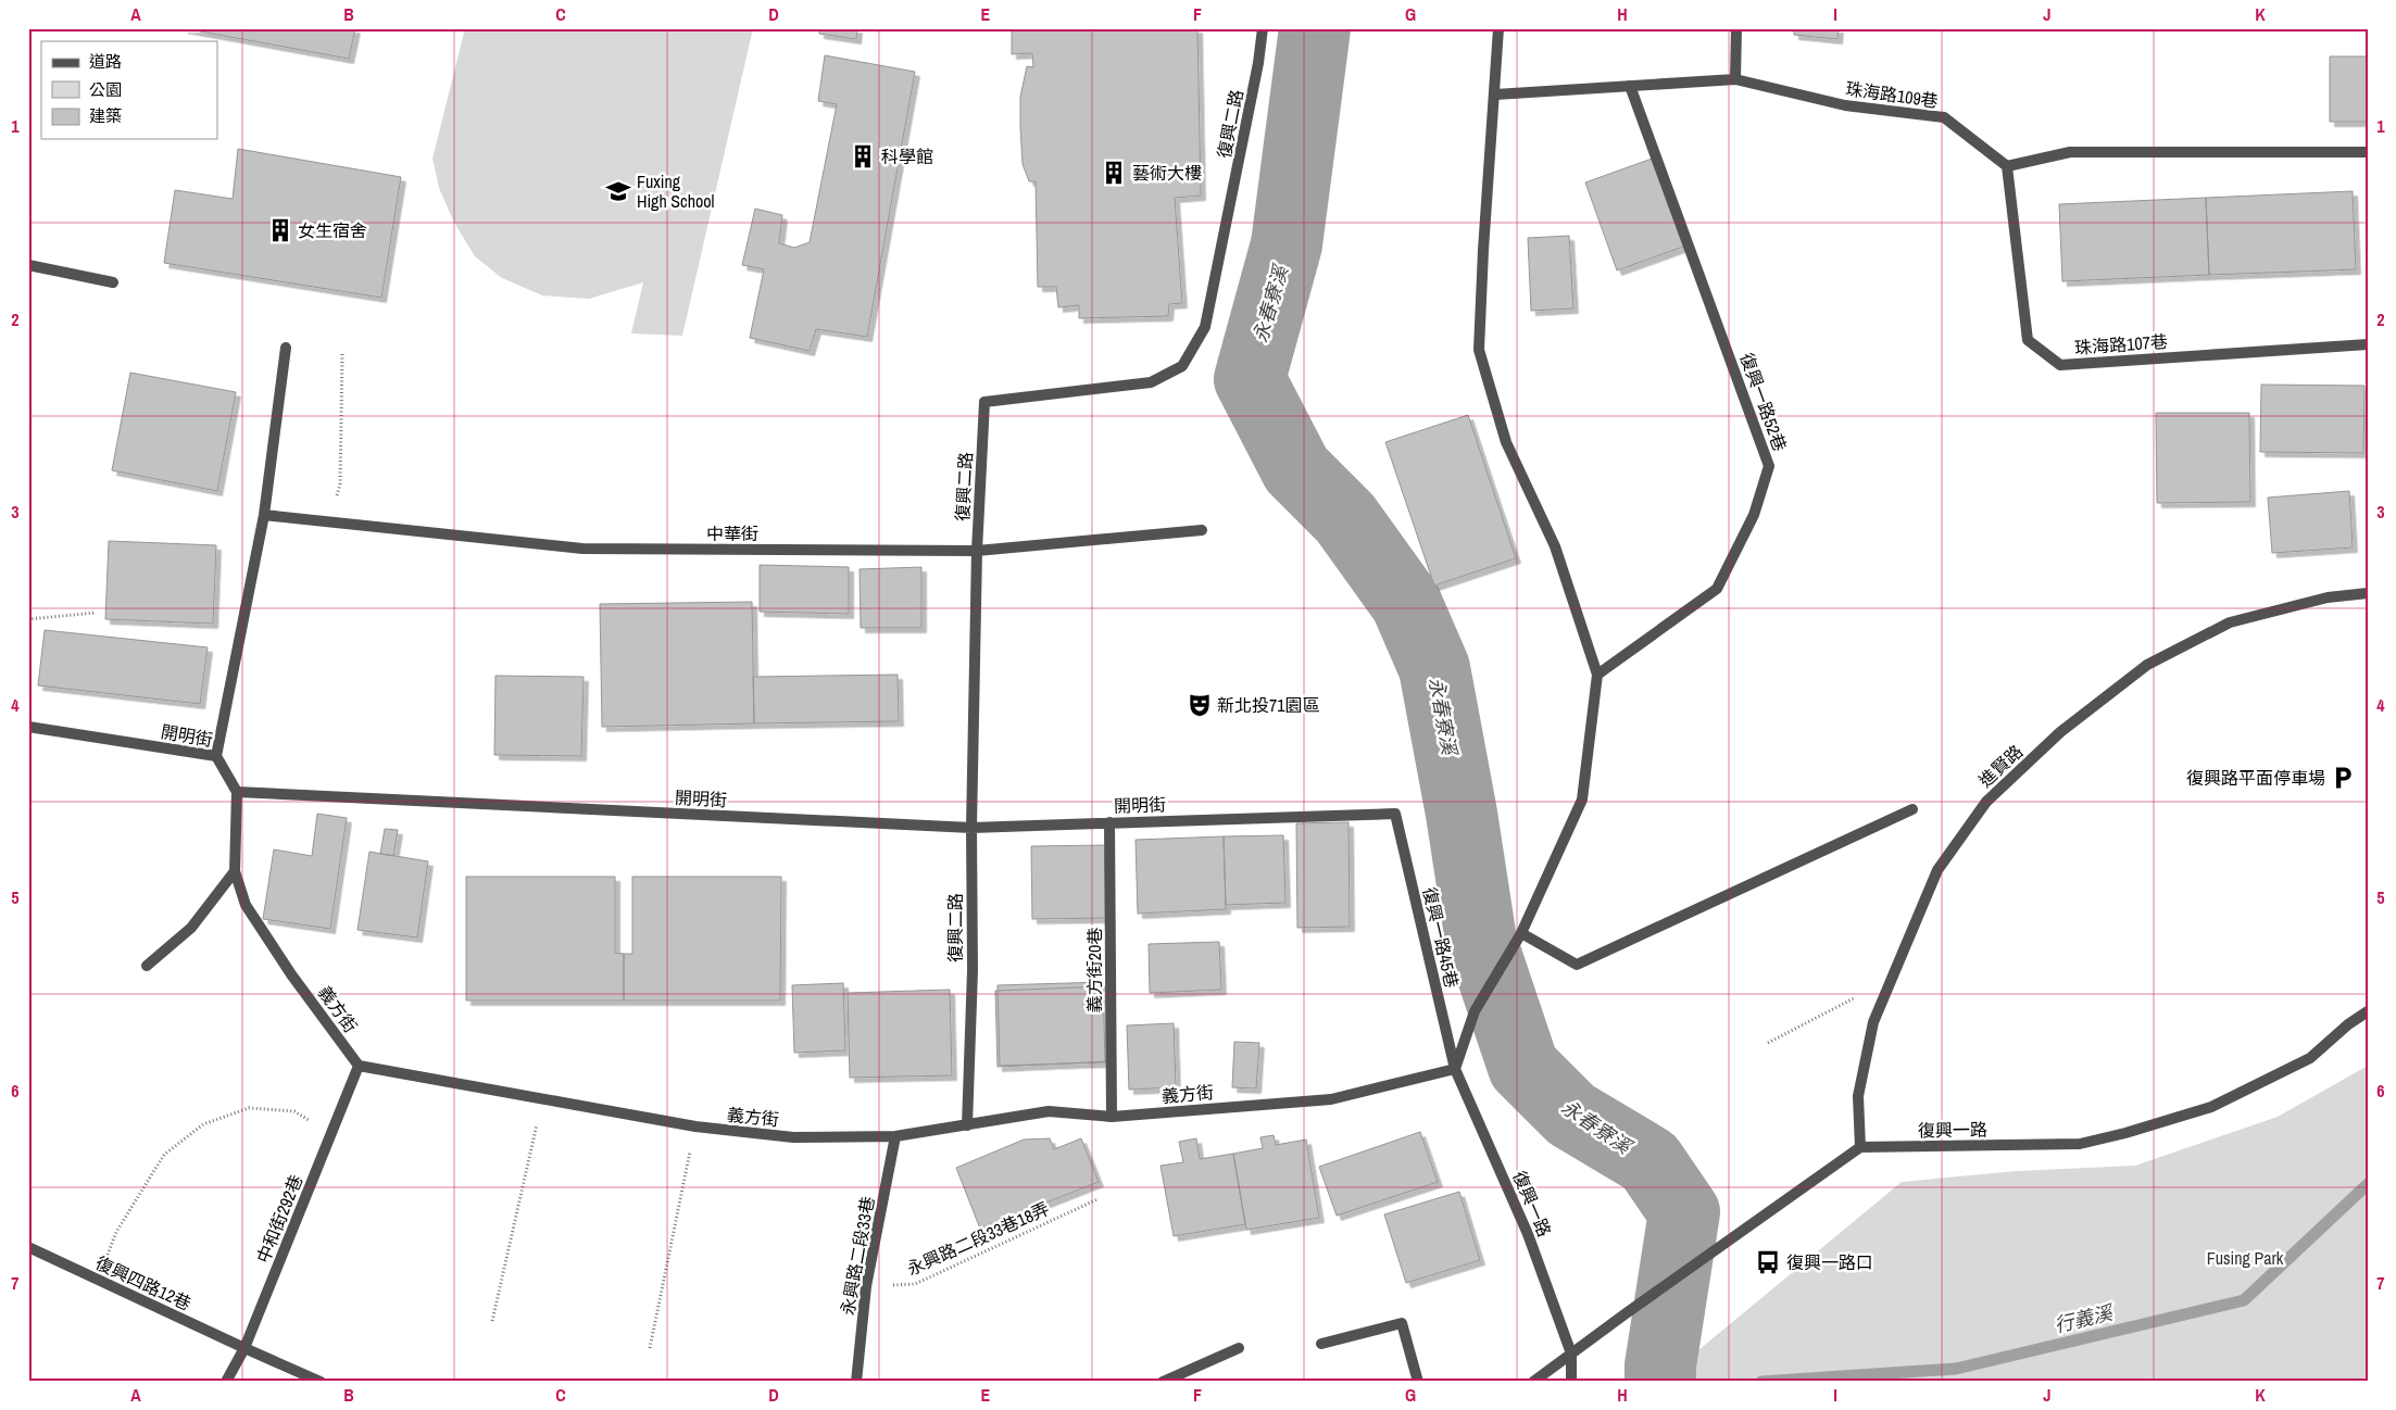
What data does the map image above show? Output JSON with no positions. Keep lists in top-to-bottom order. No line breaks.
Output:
{"streets":{"street":["珠海路109巷","復興二路","珠海路107巷","復興一路52巷","中華街","開明街","進賢路","復興一路45巷","義方街20巷","義方街","復興一路","中和街292巷","永興路二段33巷","復興四路12巷"],"path":["永興路二段33巷18弄"]},"crossings":[["珠海路109巷","珠海路107巷"],["珠海路109巷","復興一路52巷"],["復興二路","中華街"],["復興二路","開明街"],["復興二路","義方街"],["開明街","復興一路45巷"],["開明街","義方街20巷"],["開明街","義方街"],["進賢路","復興一路"],["復興一路45巷","義方街"],["復興一路45巷","復興一路"],["義方街20巷","義方街"],["義方街","復興一路"],["義方街","中和街292巷"],["義方街","永興路二段33巷"],["中和街292巷","復興四路12巷"],["永興路二段33巷18弄","永興路二段33巷"]],"water":["永春寮溪","行義溪"],"parks":["Fusing Park"],"places":{"building":["科學館","藝術大樓","女生宿舍"],"school or university":["Fuxing High School"],"theatre":["新北投71園區"],"parking":["復興路平面停車場"],"bus stop":["復興一路口"]},"legend":["道路","公園","建築"],"grid":{"columns":["A","B","C","D","E","F","G","H","I","J","K"],"rows":["1","2","3","4","5","6","7"]}}
